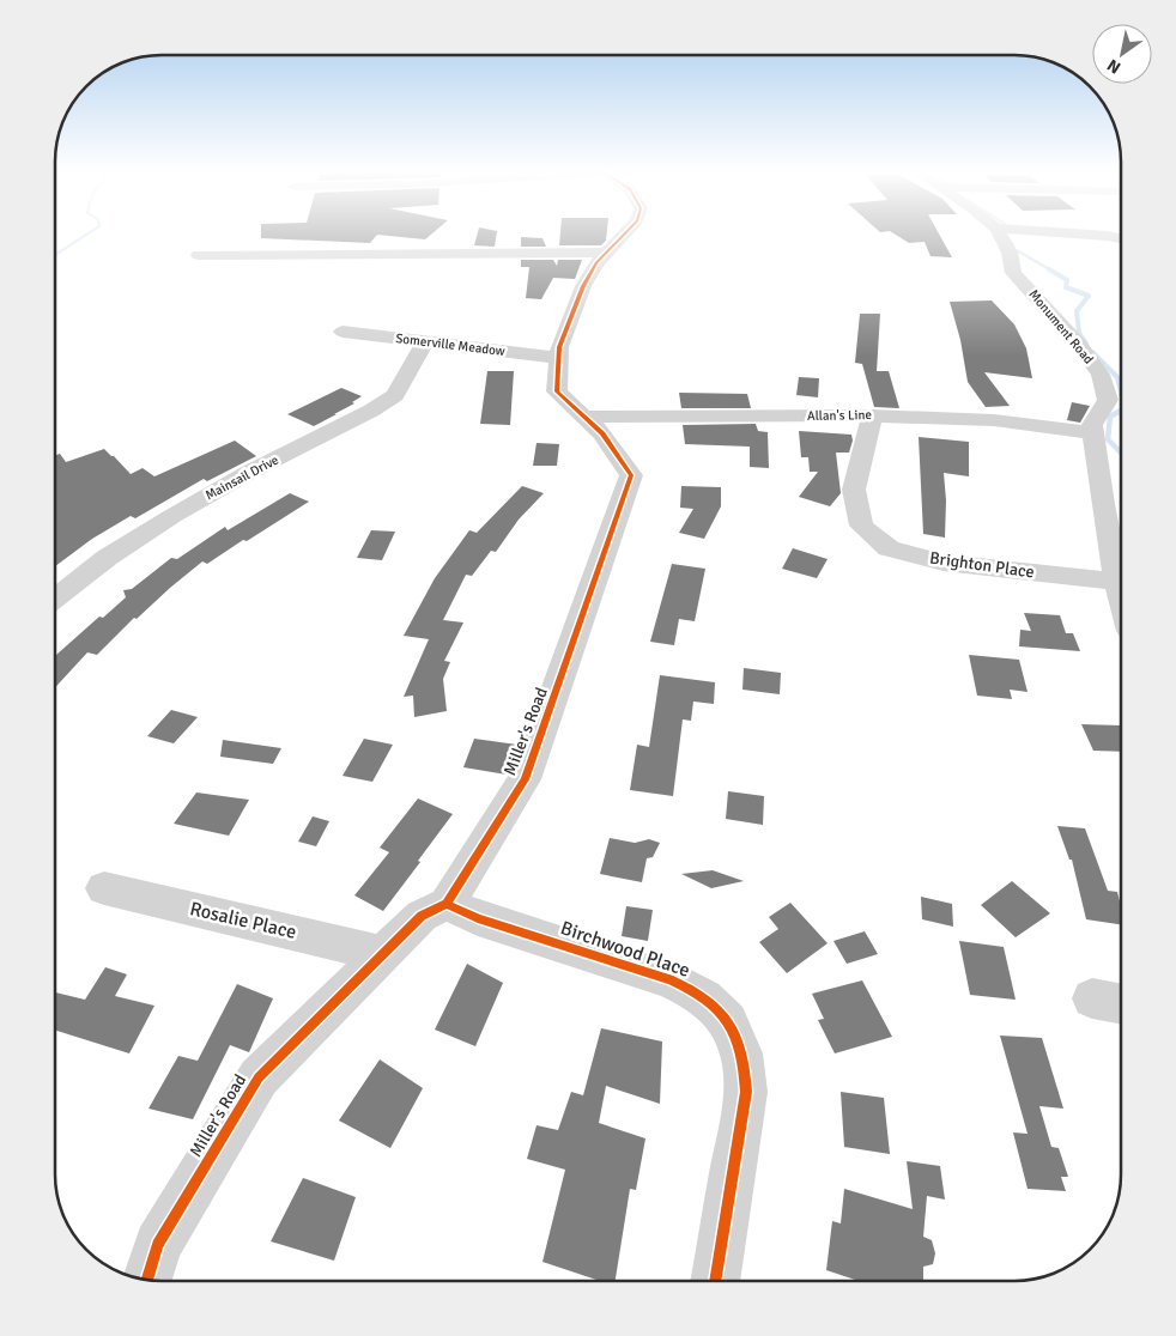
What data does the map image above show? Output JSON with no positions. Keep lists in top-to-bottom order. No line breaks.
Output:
{"streets":{"street":["Monument Road","Somerville Meadow","Allan's Line","Mainsail Drive","Brighton Place","Miller's Road","Rosalie Place","Birchwood Place"]},"crossings":[["Monument Road","Allan's Line"],["Somerville Meadow","Mainsail Drive"],["Somerville Meadow","Miller's Road"],["Allan's Line","Brighton Place"],["Allan's Line","Miller's Road"],["Miller's Road","Rosalie Place"],["Miller's Road","Birchwood Place"]],"north":"bottom left"}
